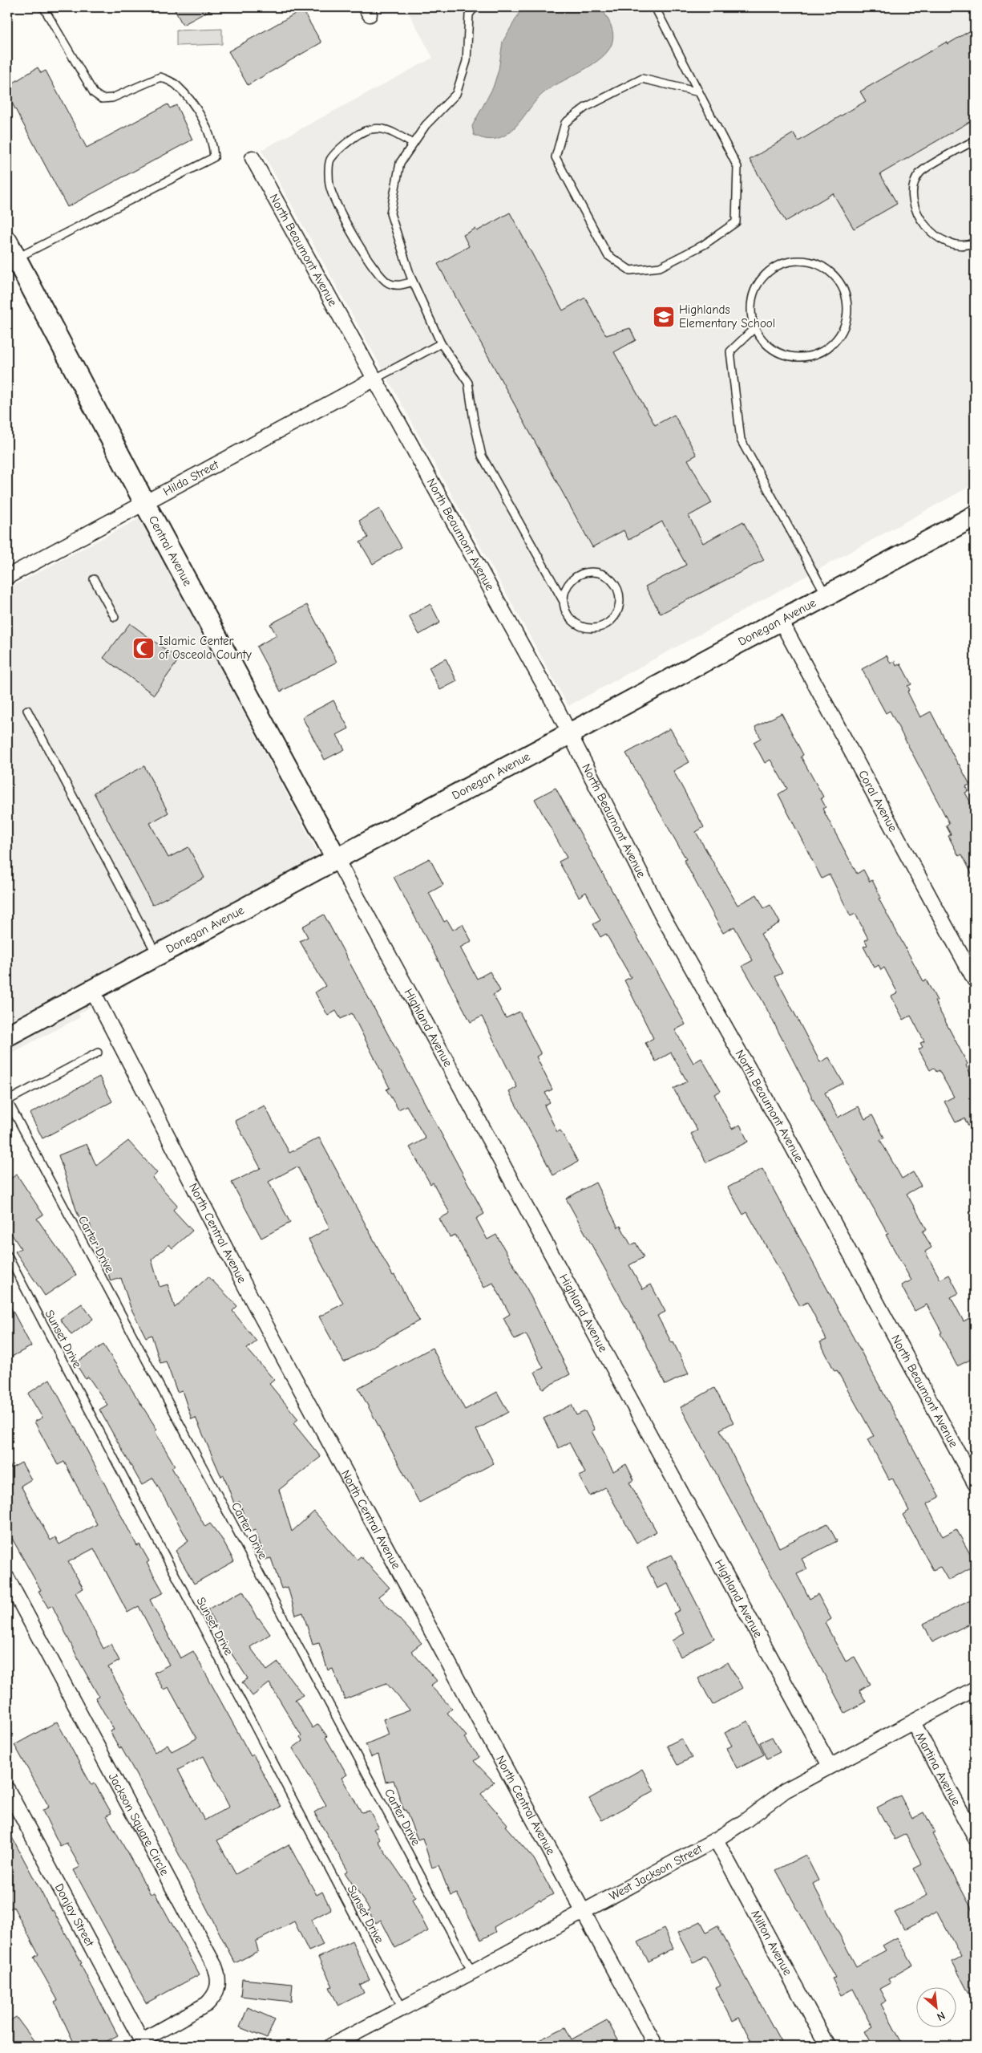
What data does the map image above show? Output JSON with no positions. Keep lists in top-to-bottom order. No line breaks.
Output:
{"streets":{"street":["North Beaumont Avenue","Hilda Street","Central Avenue","Donegan Avenue","Coral Avenue","Highland Avenue","North Central Avenue","Martina Avenue","Jackson Square Circle","West Jackson Street","Donjay Street","Milton Avenue"],"lane":["Carter Drive","Sunset Drive"]},"crossings":[["North Beaumont Avenue","Hilda Street"],["North Beaumont Avenue","Donegan Avenue"],["Hilda Street","Central Avenue"],["Central Avenue","Donegan Avenue"],["Central Avenue","Highland Avenue"],["Donegan Avenue","Coral Avenue"],["Donegan Avenue","Highland Avenue"],["Donegan Avenue","North Central Avenue"],["Highland Avenue","West Jackson Street"],["North Central Avenue","West Jackson Street"],["Carter Drive","West Jackson Street"],["Sunset Drive","West Jackson Street"],["Martina Avenue","West Jackson Street"],["Jackson Square Circle","Donjay Street"],["West Jackson Street","Milton Avenue"]],"places":{"school or university":["Highlands Elementary School"],"mosque":["Islamic Center of Osceola County"]},"north":"bottom right"}
